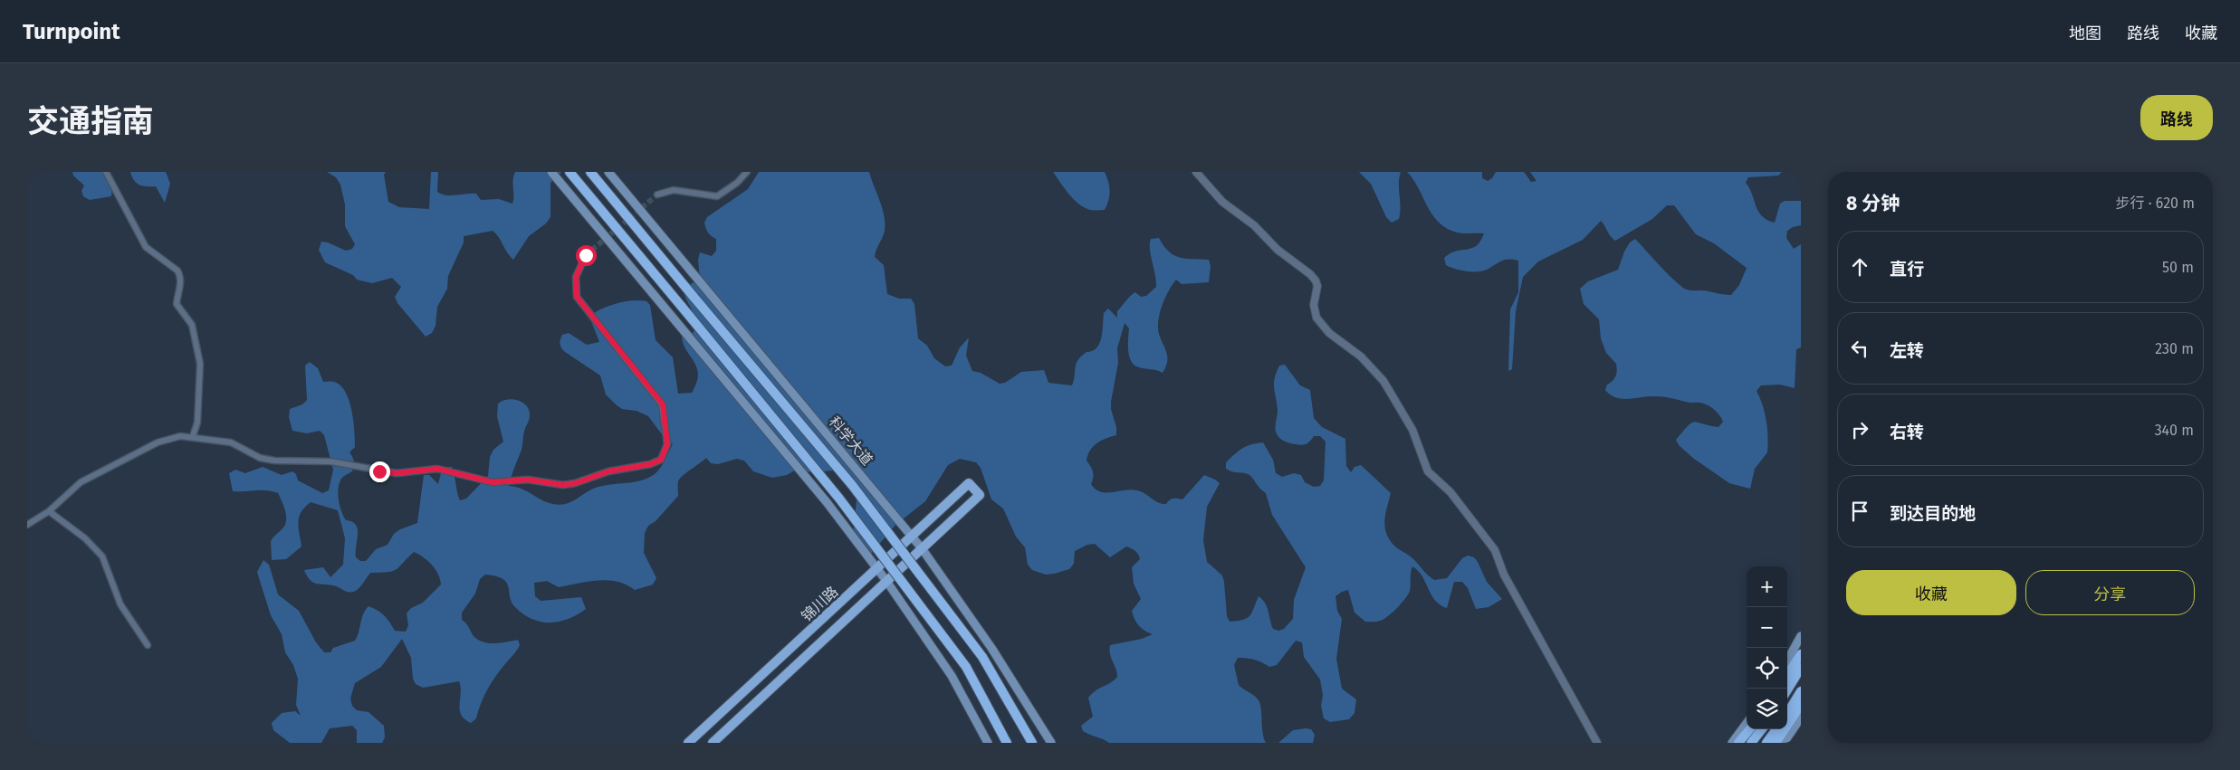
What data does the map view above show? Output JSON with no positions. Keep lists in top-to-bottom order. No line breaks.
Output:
{"streets":{"highway":["科学大道"],"main road":["锦川路"]},"crossings":[["科学大道","锦川路"]],"page":{"header":"Turnpoint","nav":["地图","路线","收藏"],"title":"交通指南","buttons":["路线",["收藏","分享"]],"heading":["8 分钟","步行 · 620 m"],"list":[["直行","50 m"],["左转","230 m"],["右转","340 m"],"到达目的地"],"map_buttons":["+","−"]}}
